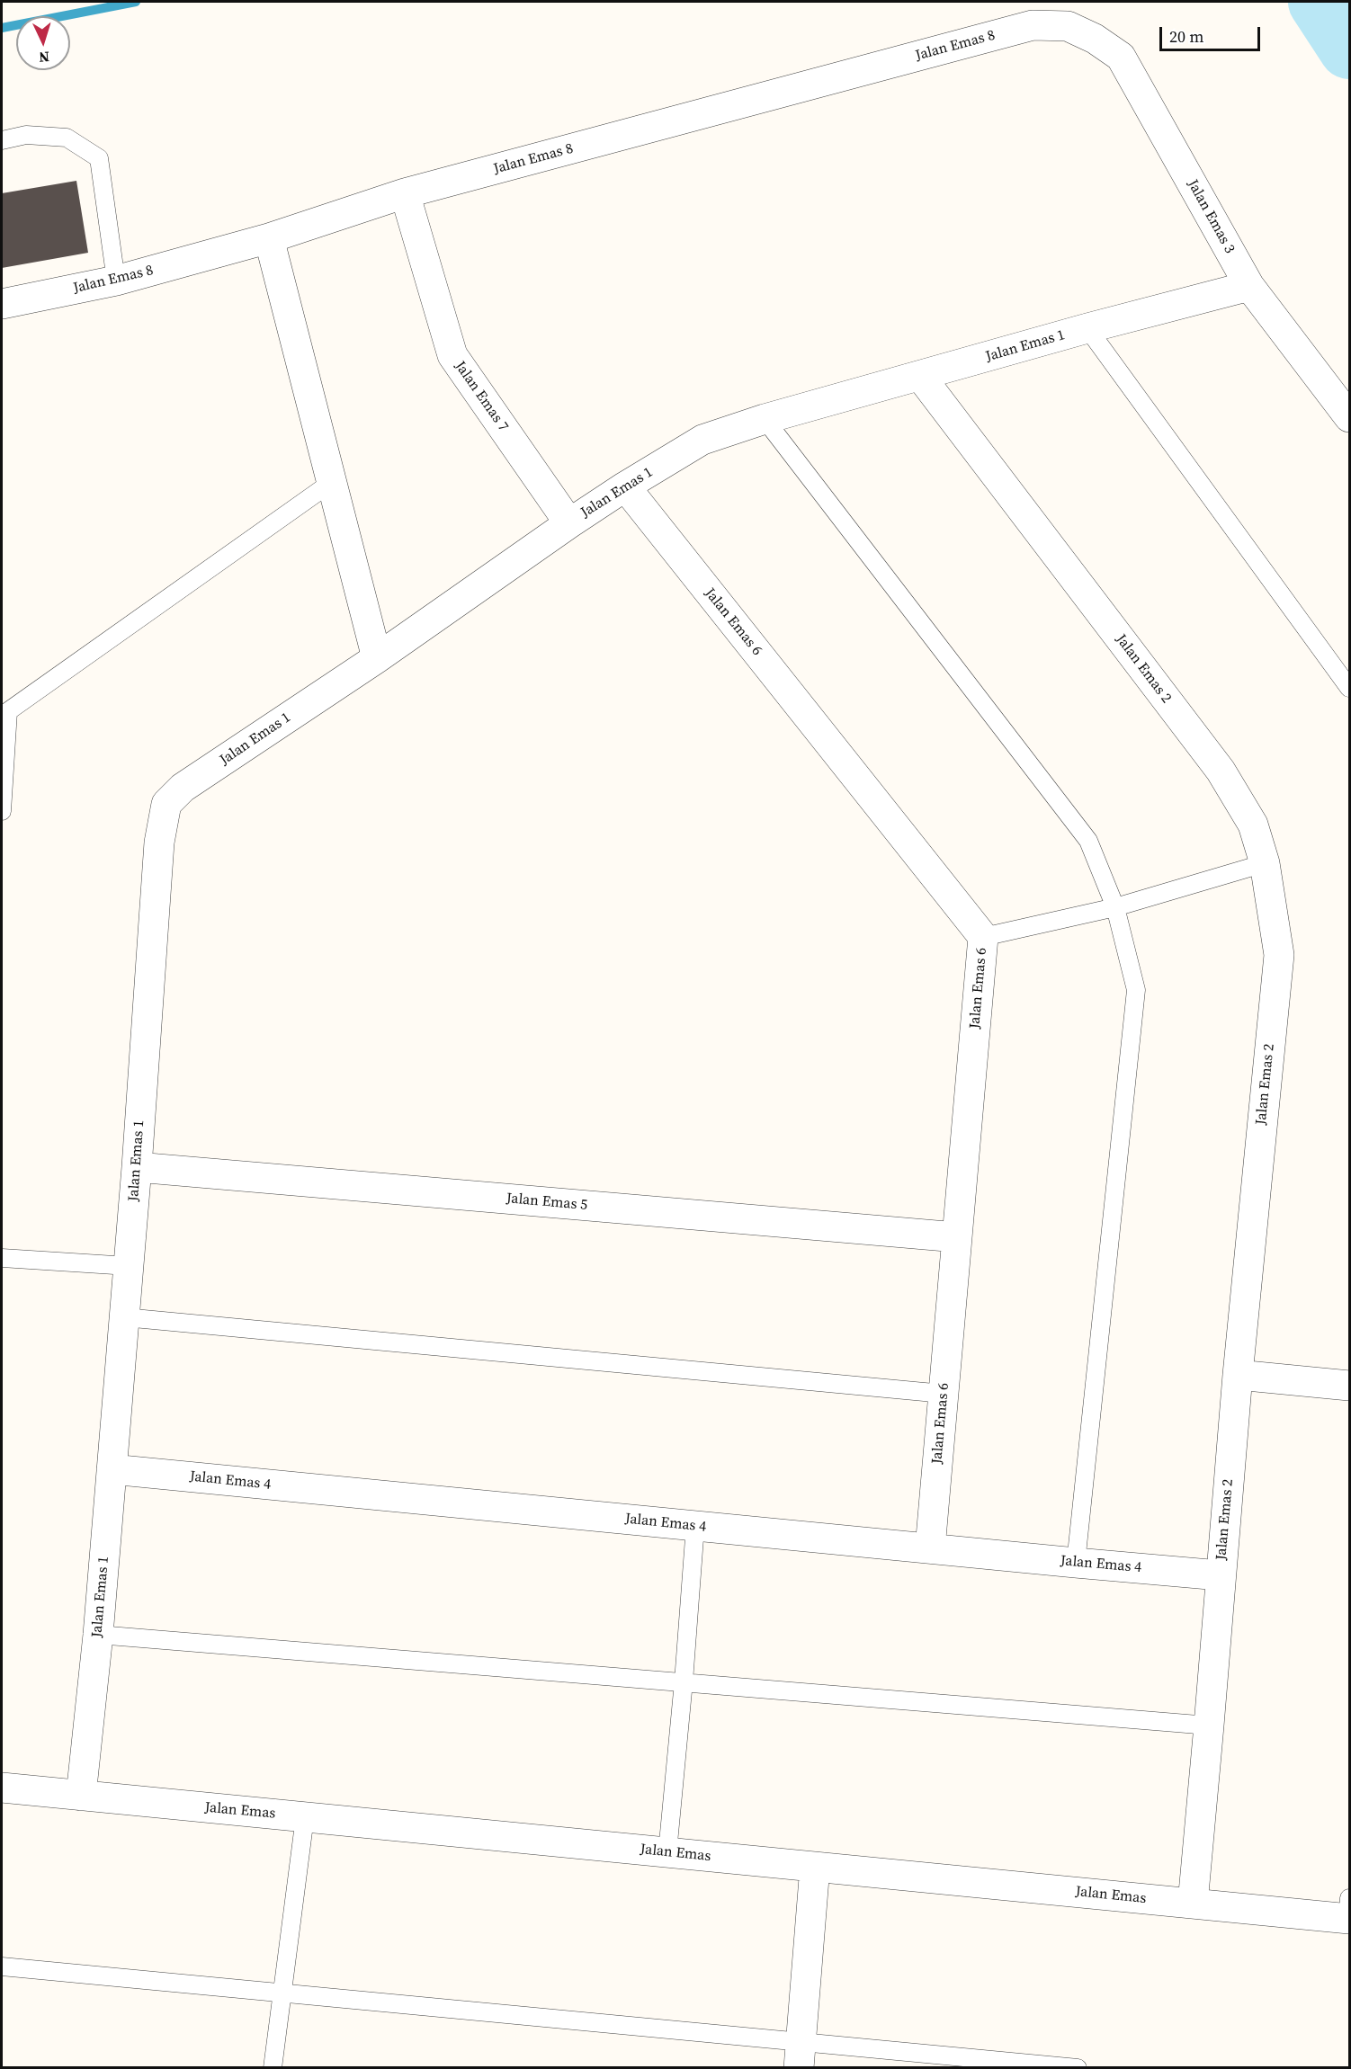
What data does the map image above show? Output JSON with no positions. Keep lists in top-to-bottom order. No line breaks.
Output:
{"streets":{"street":["Jalan Emas 8","Jalan Emas 3","Jalan Emas 1","Jalan Emas 7","Jalan Emas 6","Jalan Emas 2","Jalan Emas 5","Jalan Emas 4","Jalan Emas"]},"crossings":[["Jalan Emas 8","Jalan Emas 3"],["Jalan Emas 8","Jalan Emas 7"],["Jalan Emas 3","Jalan Emas 1"],["Jalan Emas 1","Jalan Emas 7"],["Jalan Emas 1","Jalan Emas 6"],["Jalan Emas 1","Jalan Emas 2"],["Jalan Emas 1","Jalan Emas 5"],["Jalan Emas 1","Jalan Emas 4"],["Jalan Emas 1","Jalan Emas"],["Jalan Emas 6","Jalan Emas 5"],["Jalan Emas 6","Jalan Emas 4"],["Jalan Emas 2","Jalan Emas 4"],["Jalan Emas 2","Jalan Emas"]],"scale_bar":"20 m","north":"bottom"}
